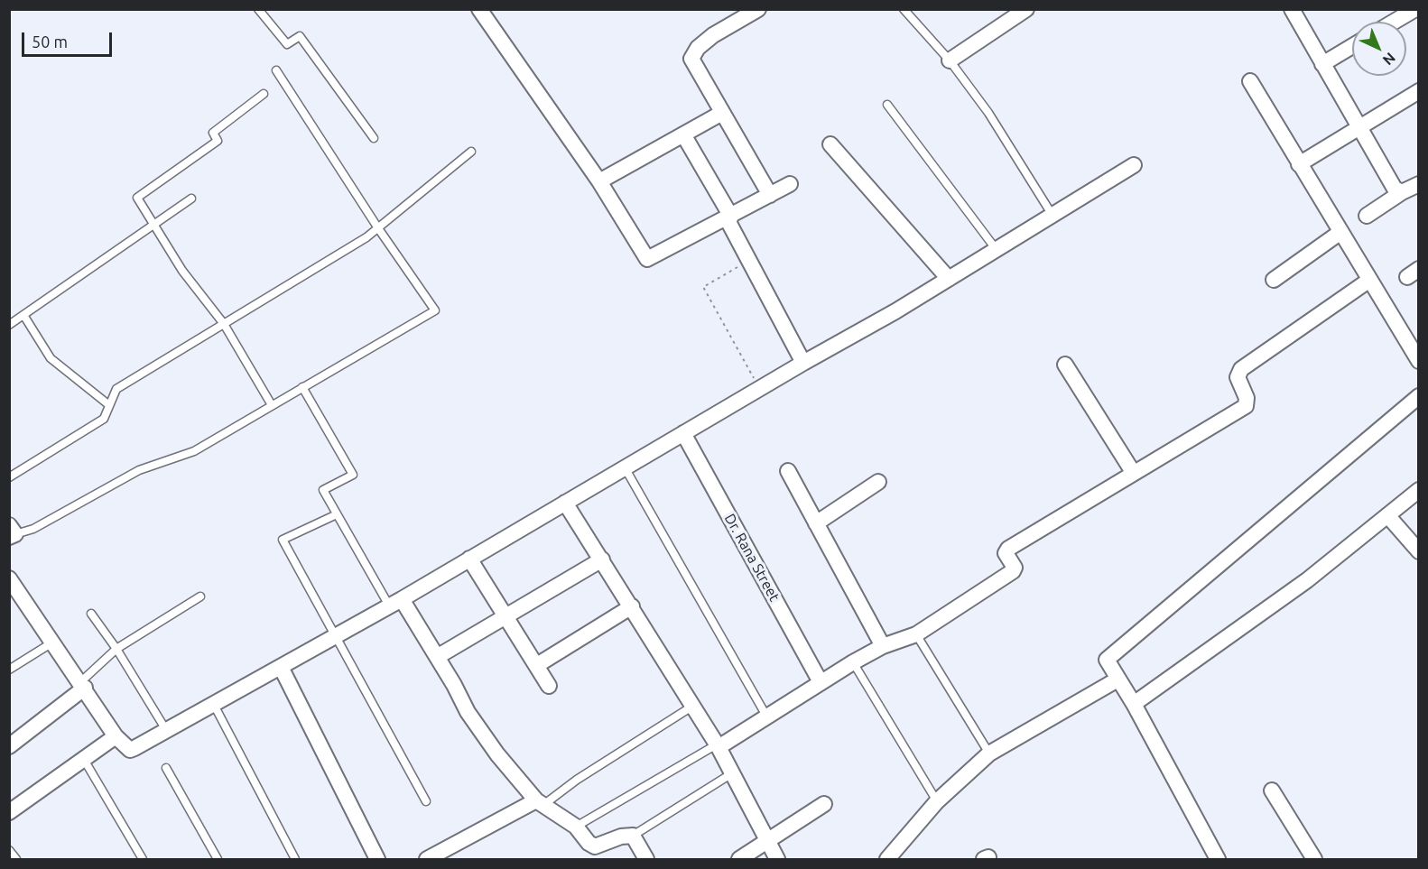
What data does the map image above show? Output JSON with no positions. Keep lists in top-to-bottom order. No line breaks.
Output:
{"streets":{"street":["Dr. Rana Street"]},"scale_bar":"50 m","north":"bottom right"}
